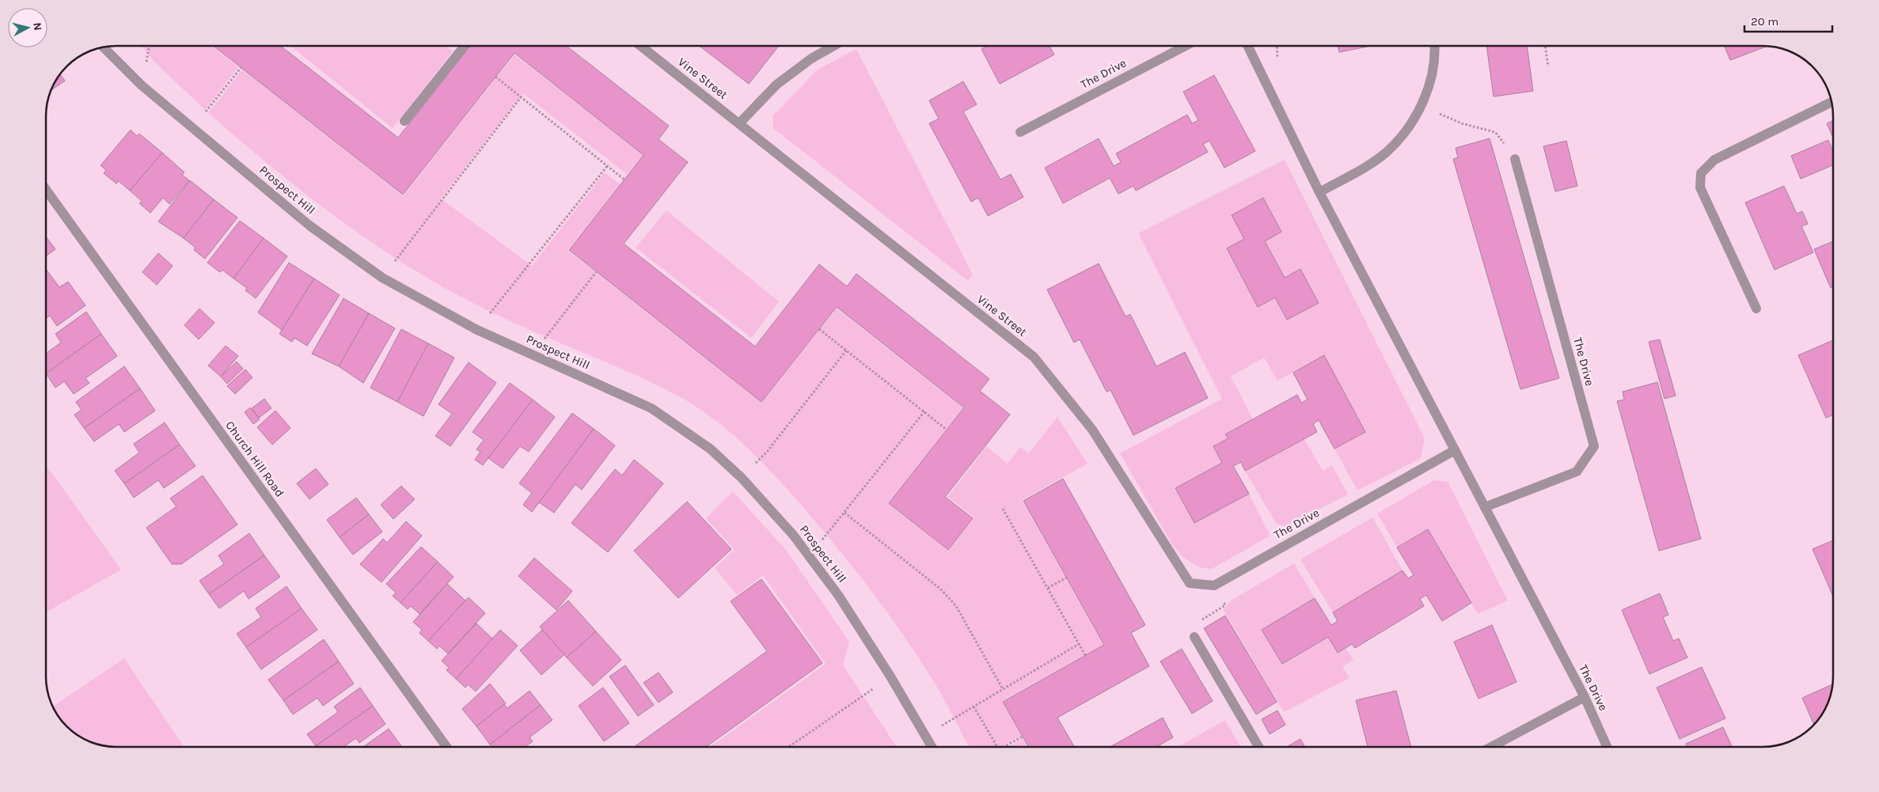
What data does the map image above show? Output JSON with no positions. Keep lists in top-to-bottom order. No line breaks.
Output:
{"streets":{"street":["The Drive","Vine Street","Prospect Hill","Church Hill Road"]},"crossings":[["The Drive","Vine Street"]],"scale_bar":"20 m","north":"right"}
